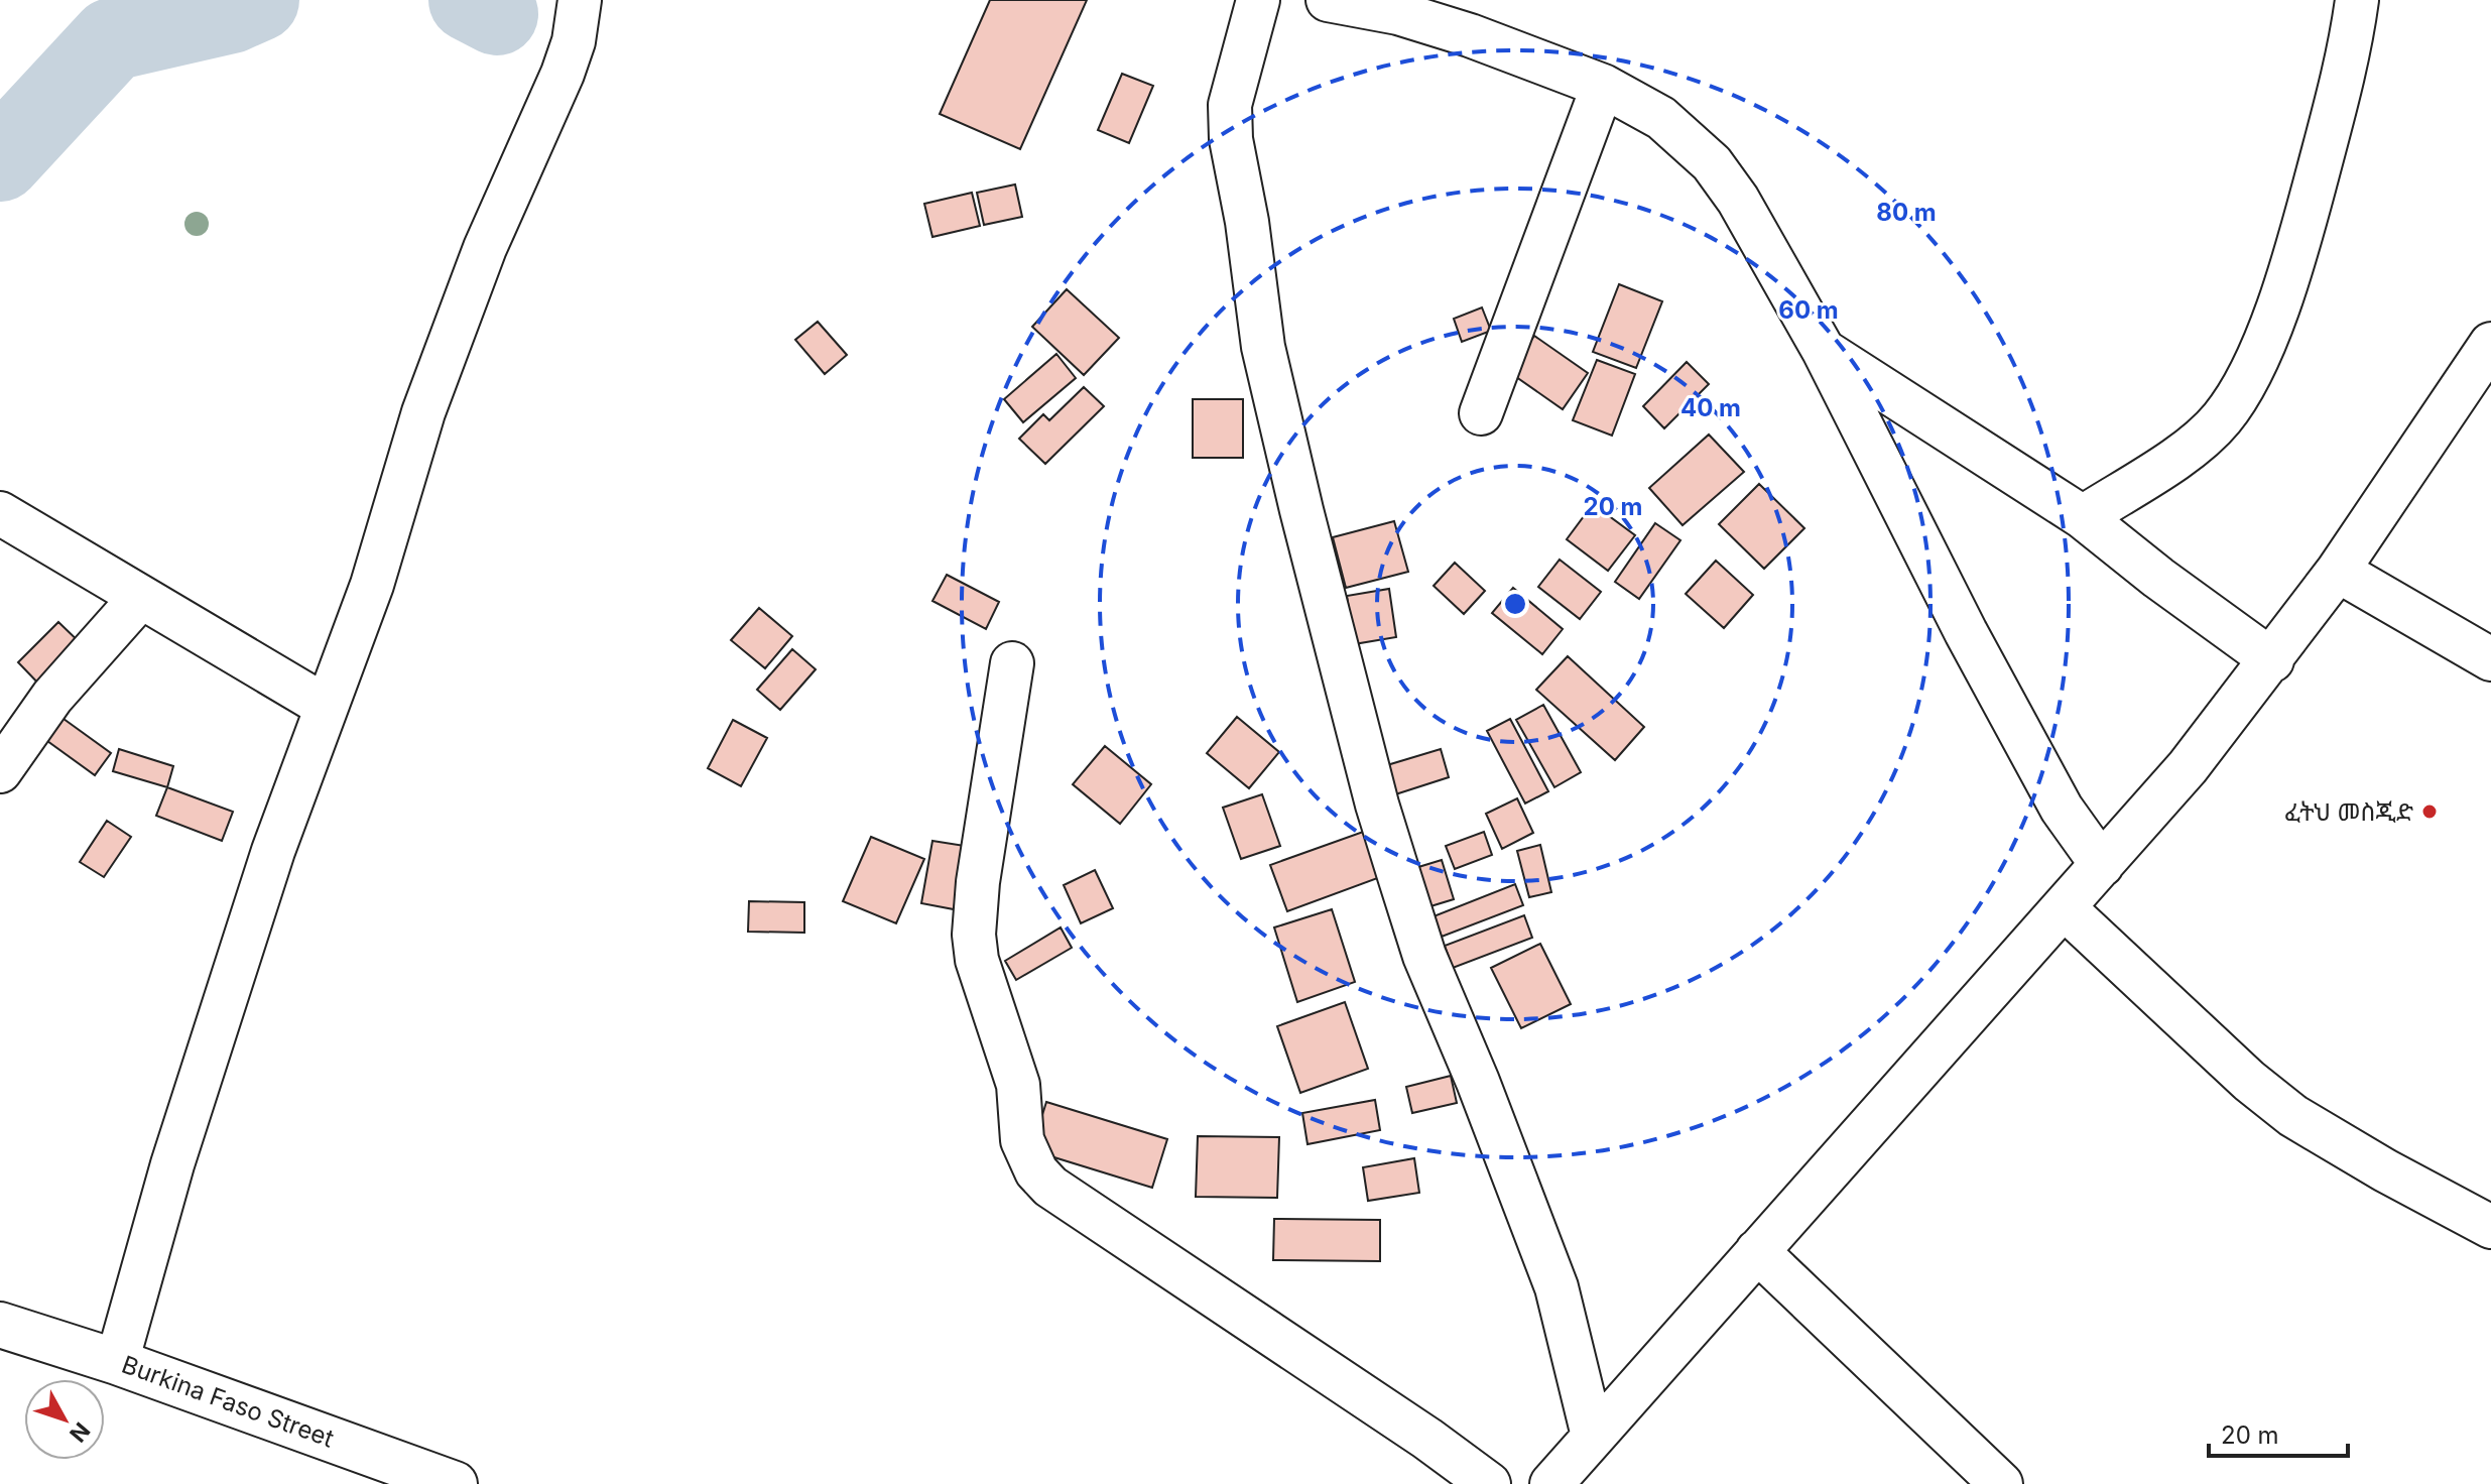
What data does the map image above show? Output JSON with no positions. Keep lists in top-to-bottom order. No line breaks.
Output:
{"streets":{"main road":["Burkina Faso Street"]},"places":["ፈትህ መስጂድ"],"scale_bar":"20 m","north":"bottom right","rings":["80 m","60 m","40 m","20 m"]}
